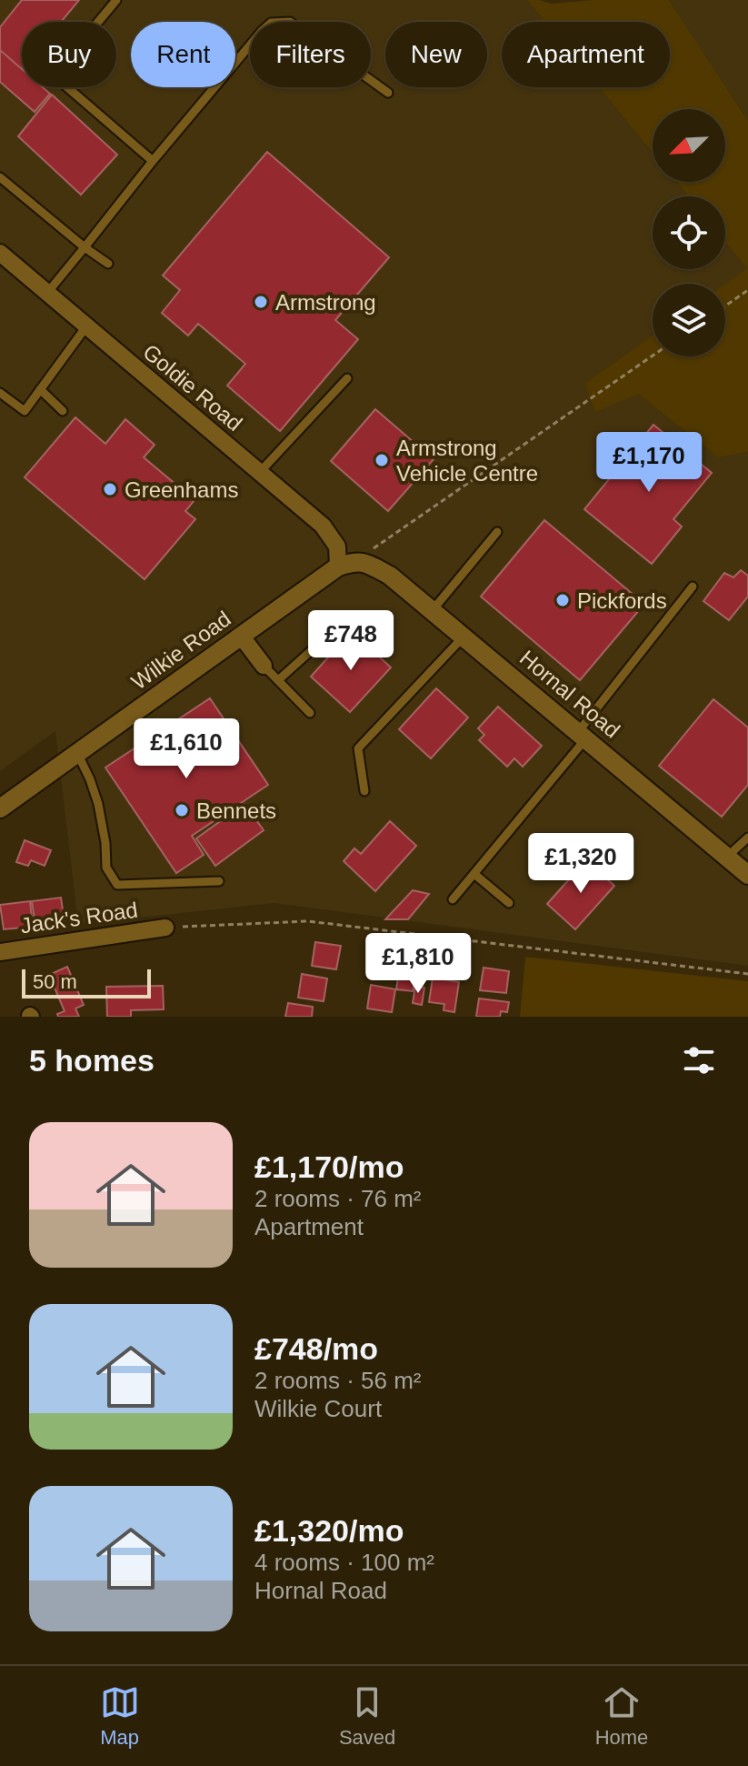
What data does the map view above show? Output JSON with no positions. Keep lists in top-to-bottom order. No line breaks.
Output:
{"streets":{"street":["Goldie Road","Wilkie Road","Hornal Road","Jack's Road"]},"crossings":[["Goldie Road","Wilkie Road"],["Goldie Road","Hornal Road"],["Wilkie Road","Hornal Road"]],"places":["Armstrong","Armstrong Vehicle Centre","Greenhams","Pickfords","Bennets"],"scale_bar":"50 m","north":"bottom left","page":{"chip":["Buy","Rent","Filters","New","Apartment"],"price":["£1,170","£748","£1,610","£1,320","£1,810"],"scale":"50 m","heading":"5 homes","list":[{"name":"£1,170/mo","note":"2 rooms · 76 m² · Apartment"},{"name":"£748/mo","note":"2 rooms · 56 m² · Wilkie Court"},{"name":"£1,320/mo","note":"4 rooms · 100 m² · Hornal Road"}],"tabs":["Map","Saved","Home"]}}
